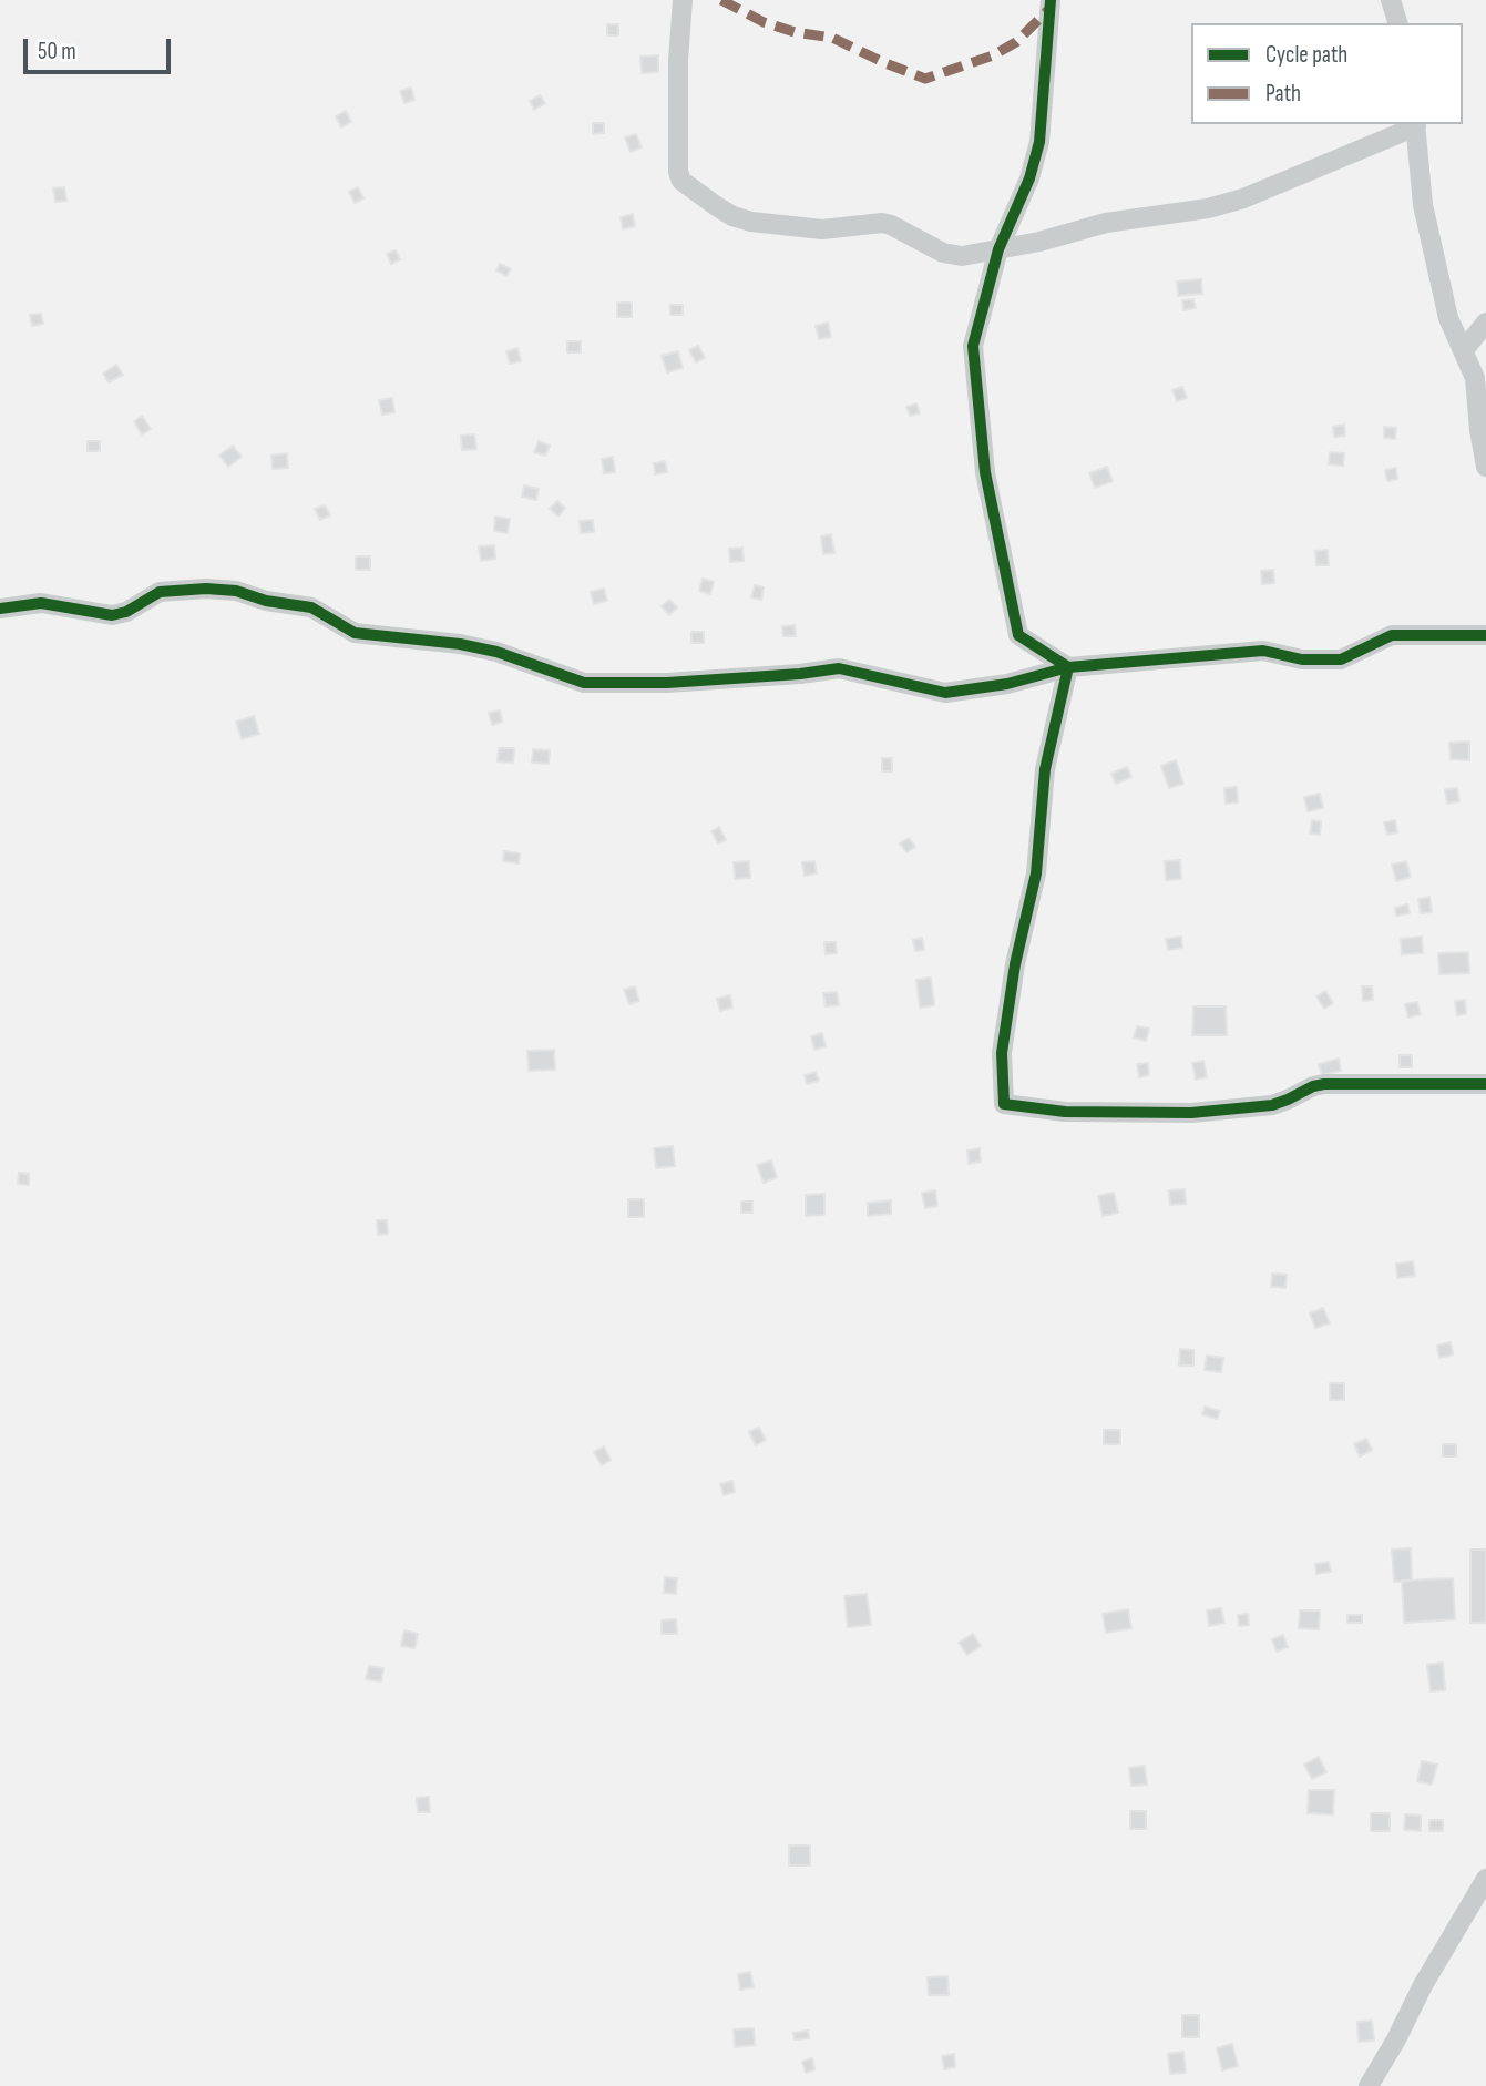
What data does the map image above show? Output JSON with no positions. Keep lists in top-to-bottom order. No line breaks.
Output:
{"legend":["Cycle path","Path"],"scale_bar":"50 m"}
